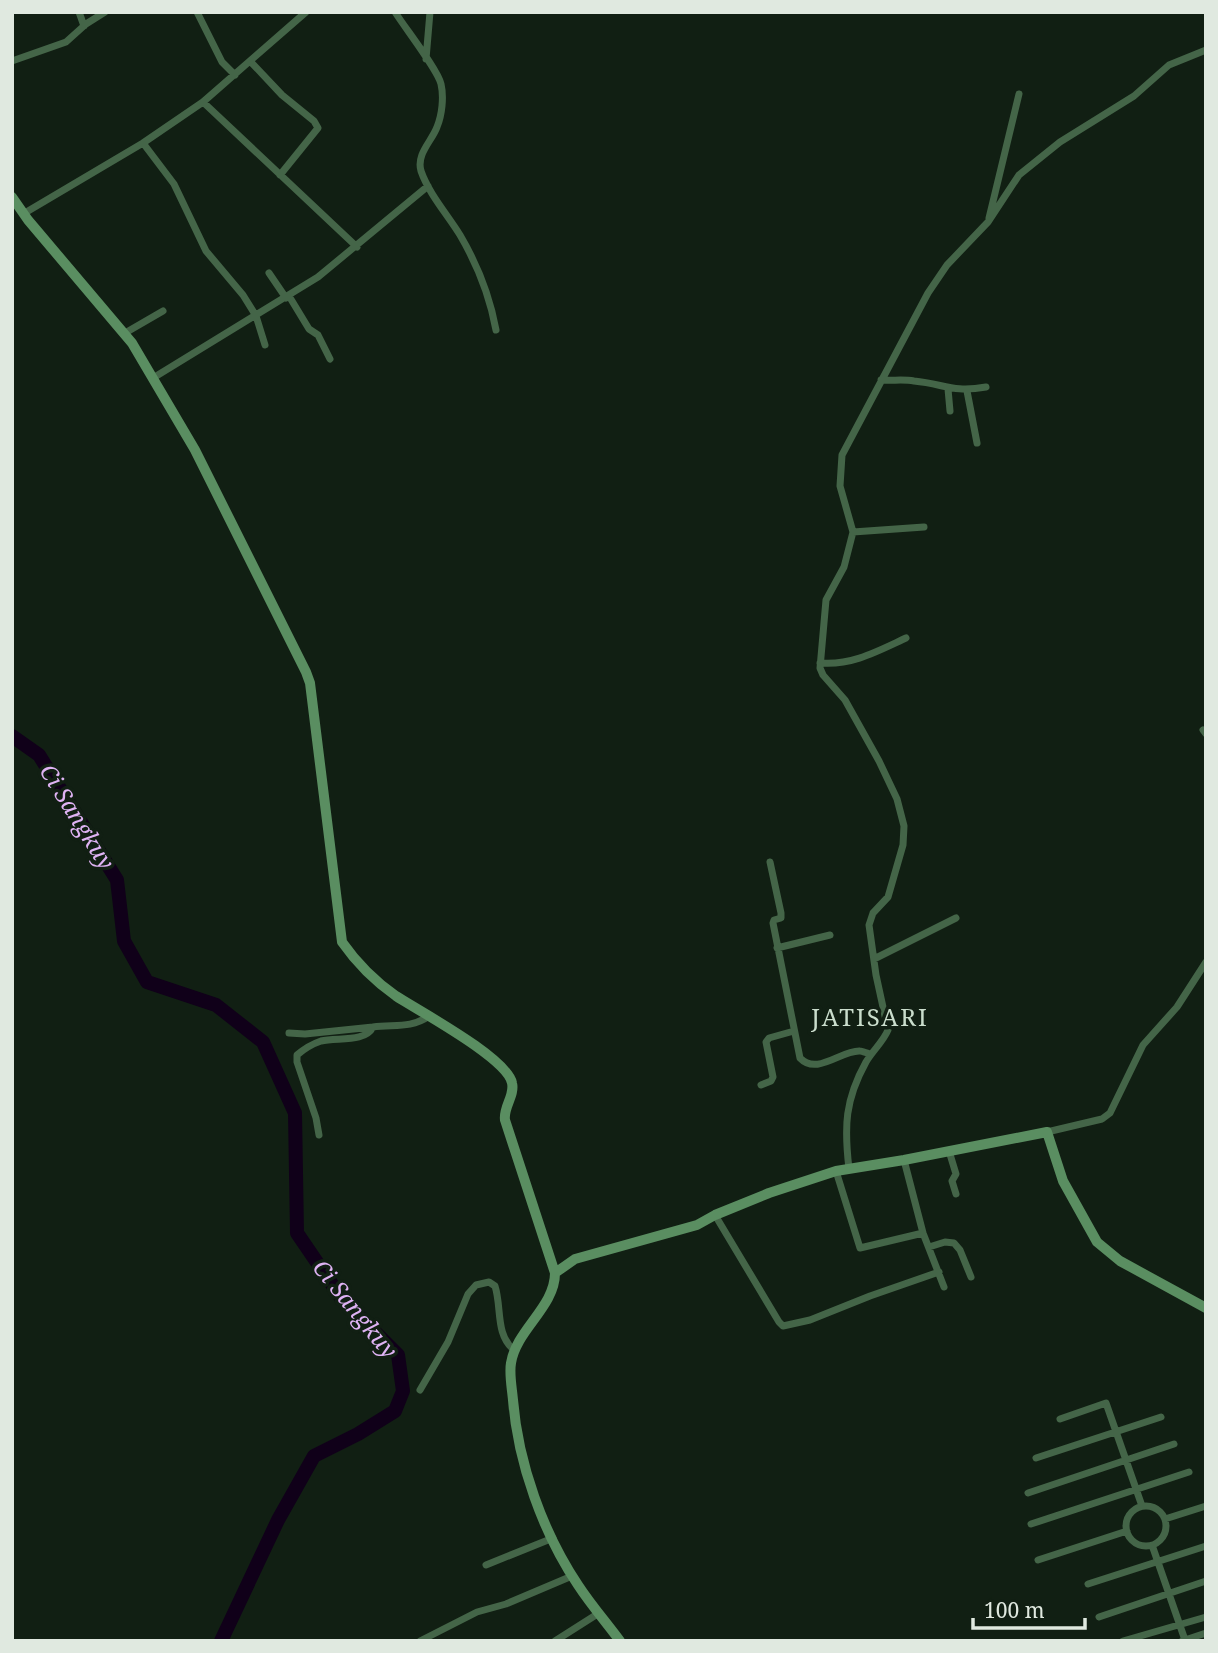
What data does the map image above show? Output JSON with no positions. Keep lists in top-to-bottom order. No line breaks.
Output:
{"districts":["JATISARI"],"water":["Ci Sangkuy"],"scale_bar":"100 m"}
